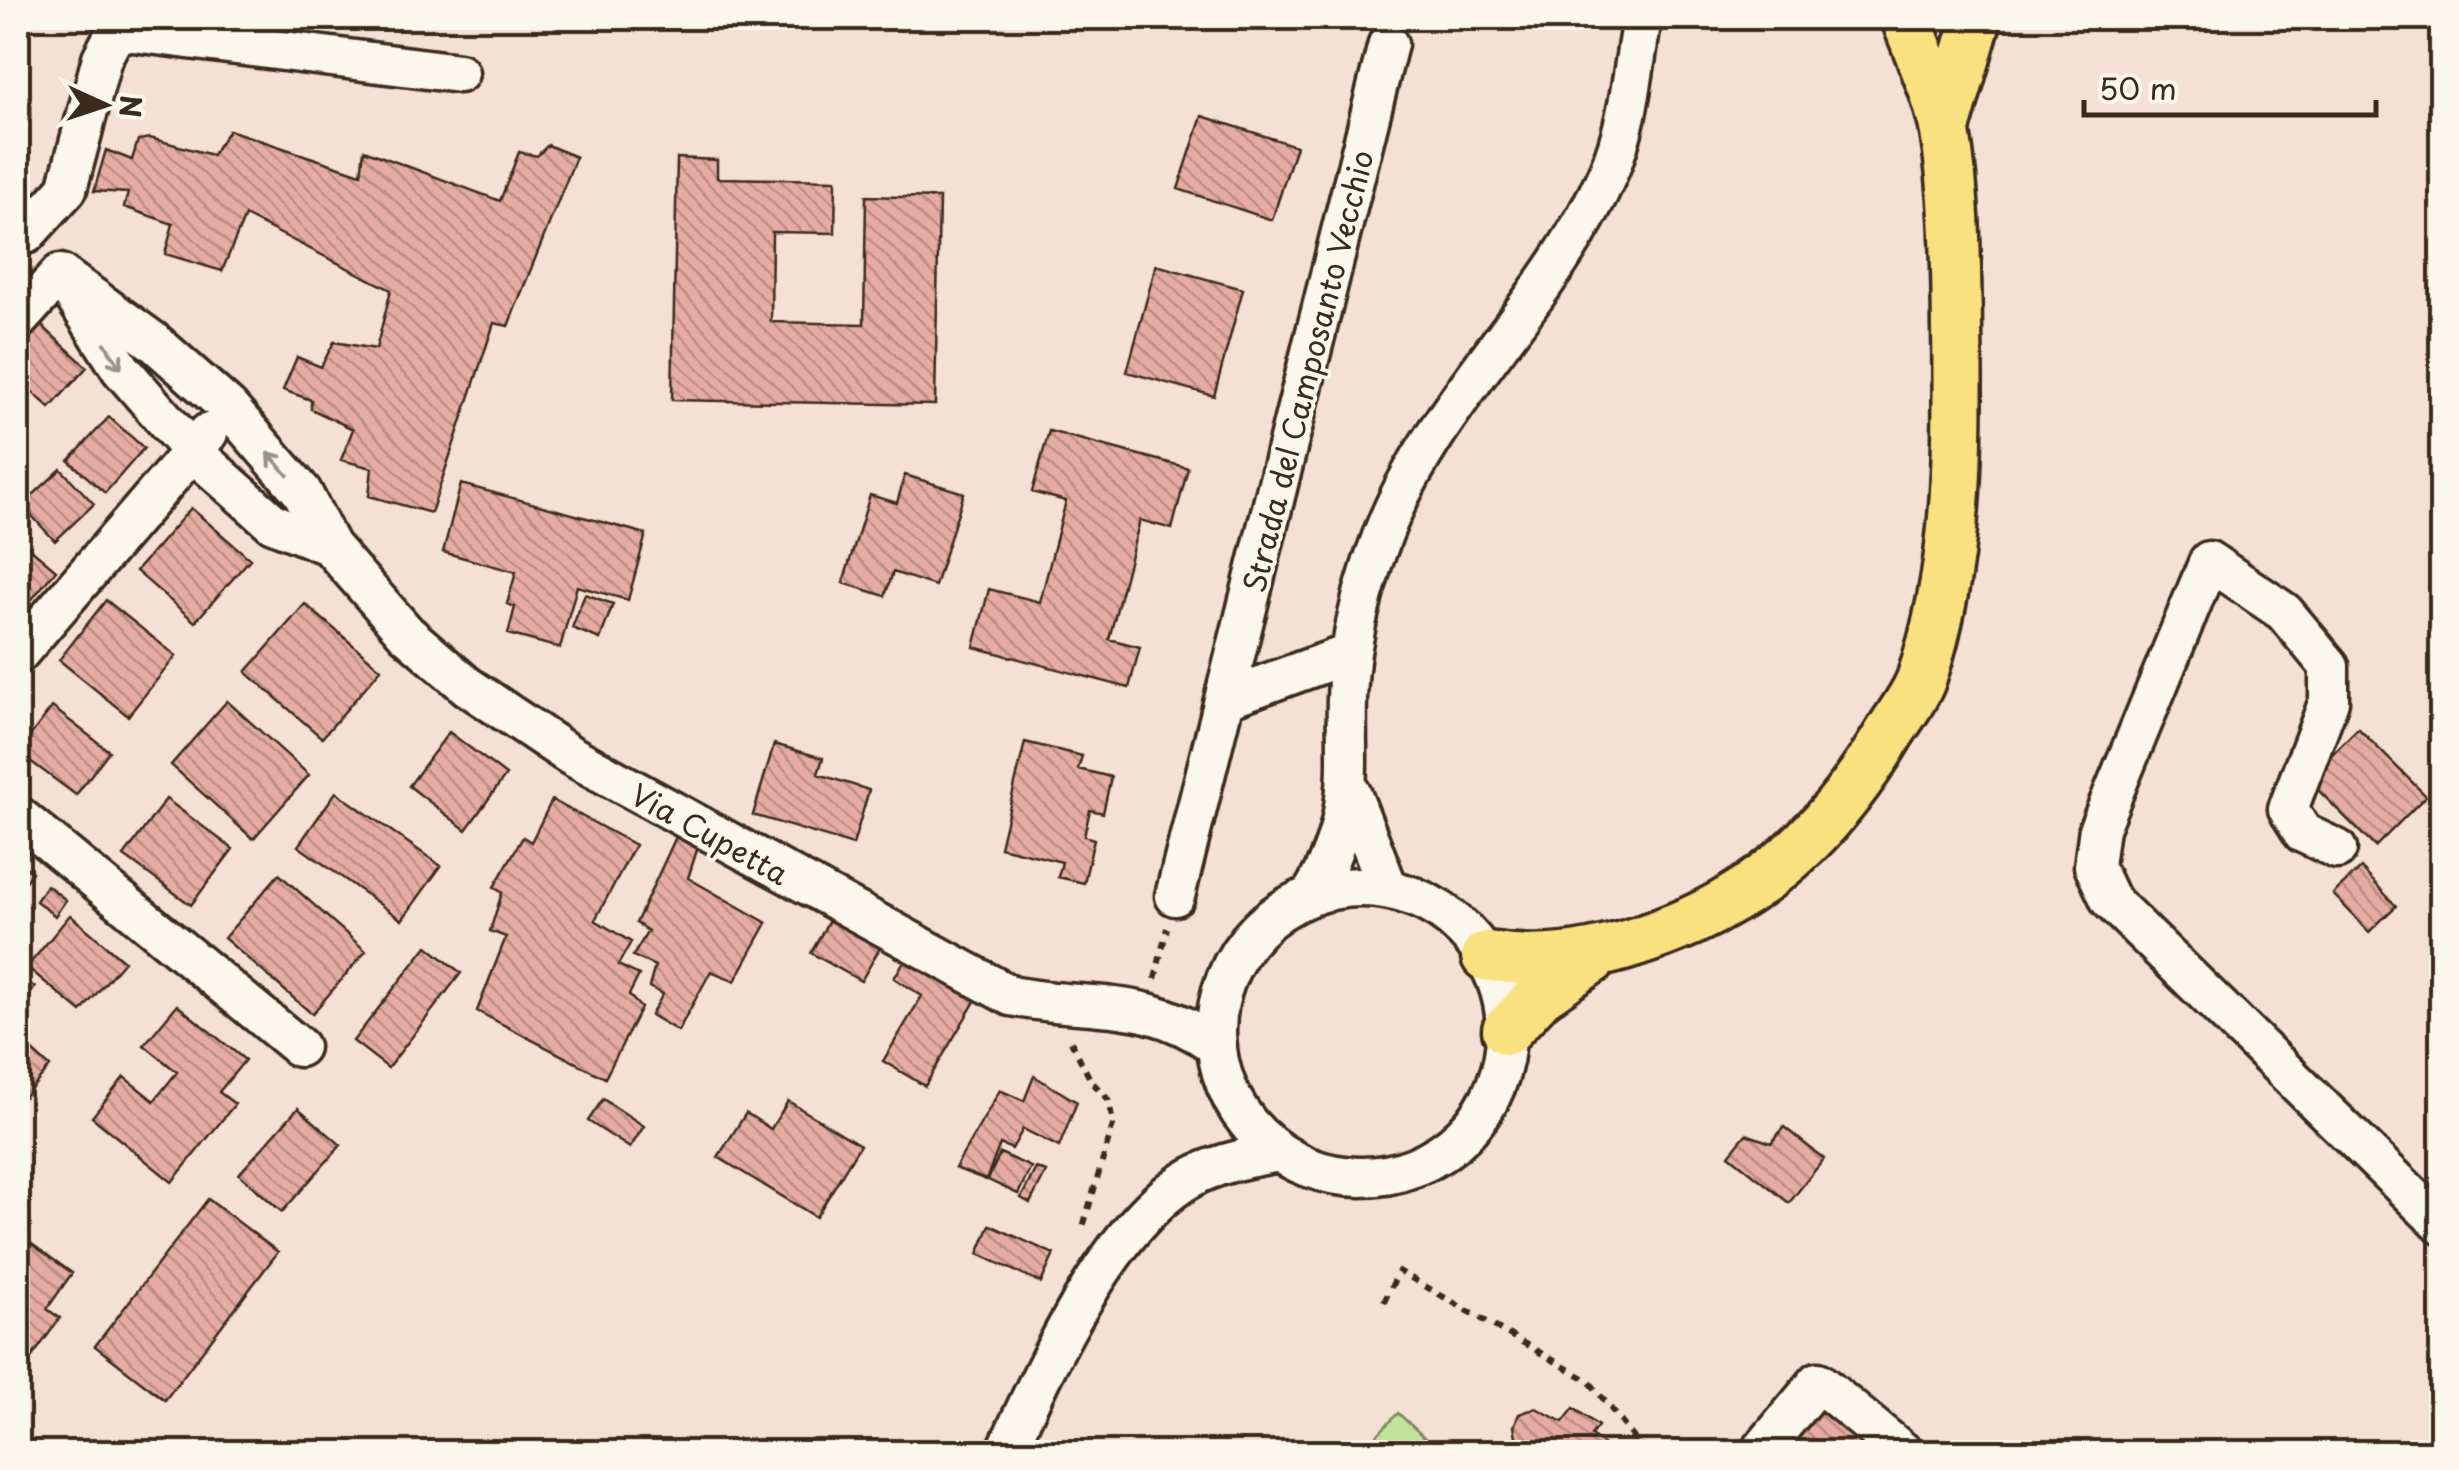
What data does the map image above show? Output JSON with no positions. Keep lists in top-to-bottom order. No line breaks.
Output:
{"streets":{"street":["Strada del Camposanto Vecchio","Via Cupetta"]},"scale_bar":"50 m","north":"right"}
